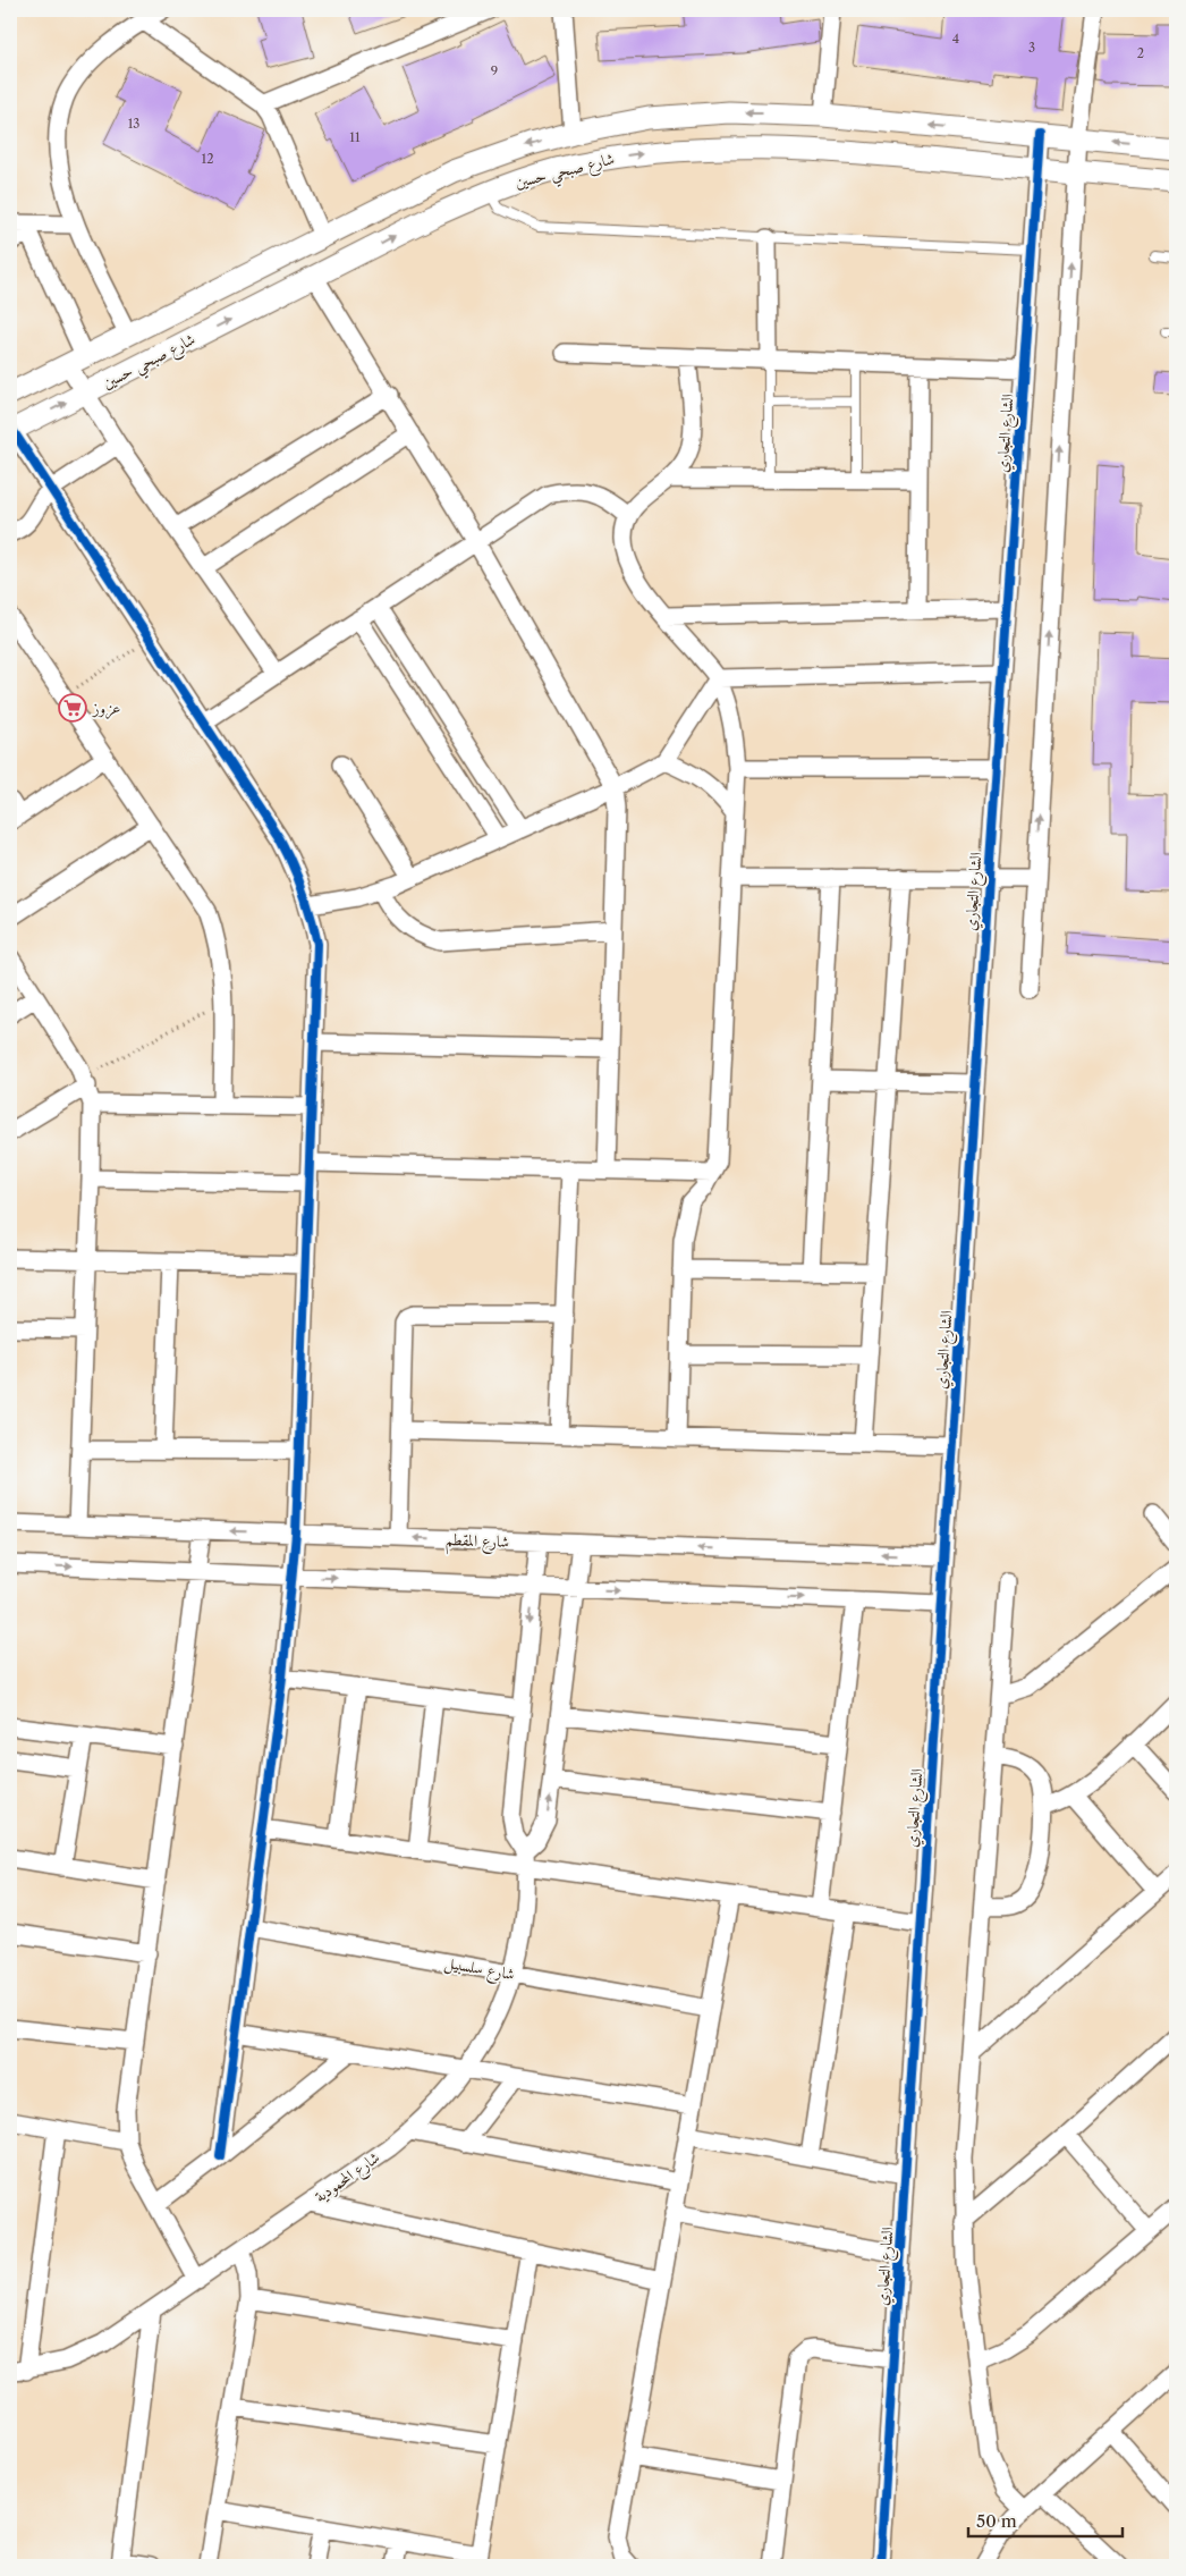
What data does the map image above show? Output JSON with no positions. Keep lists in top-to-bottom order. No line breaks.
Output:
{"streets":{"street":["شارع صبحي حسين","الشارع التجاري","شارع المقطم","شارع سلسبيل","شارع المحمودية"]},"crossings":[["شارع صبحي حسين","الشارع التجاري"],["الشارع التجاري","شارع المقطم"],["شارع سلسبيل","شارع المحمودية"]],"places":{"supermarket":["عزوز"]},"house_numbers":["4","3","2","9","13","11","12"],"scale_bar":"50 m"}
